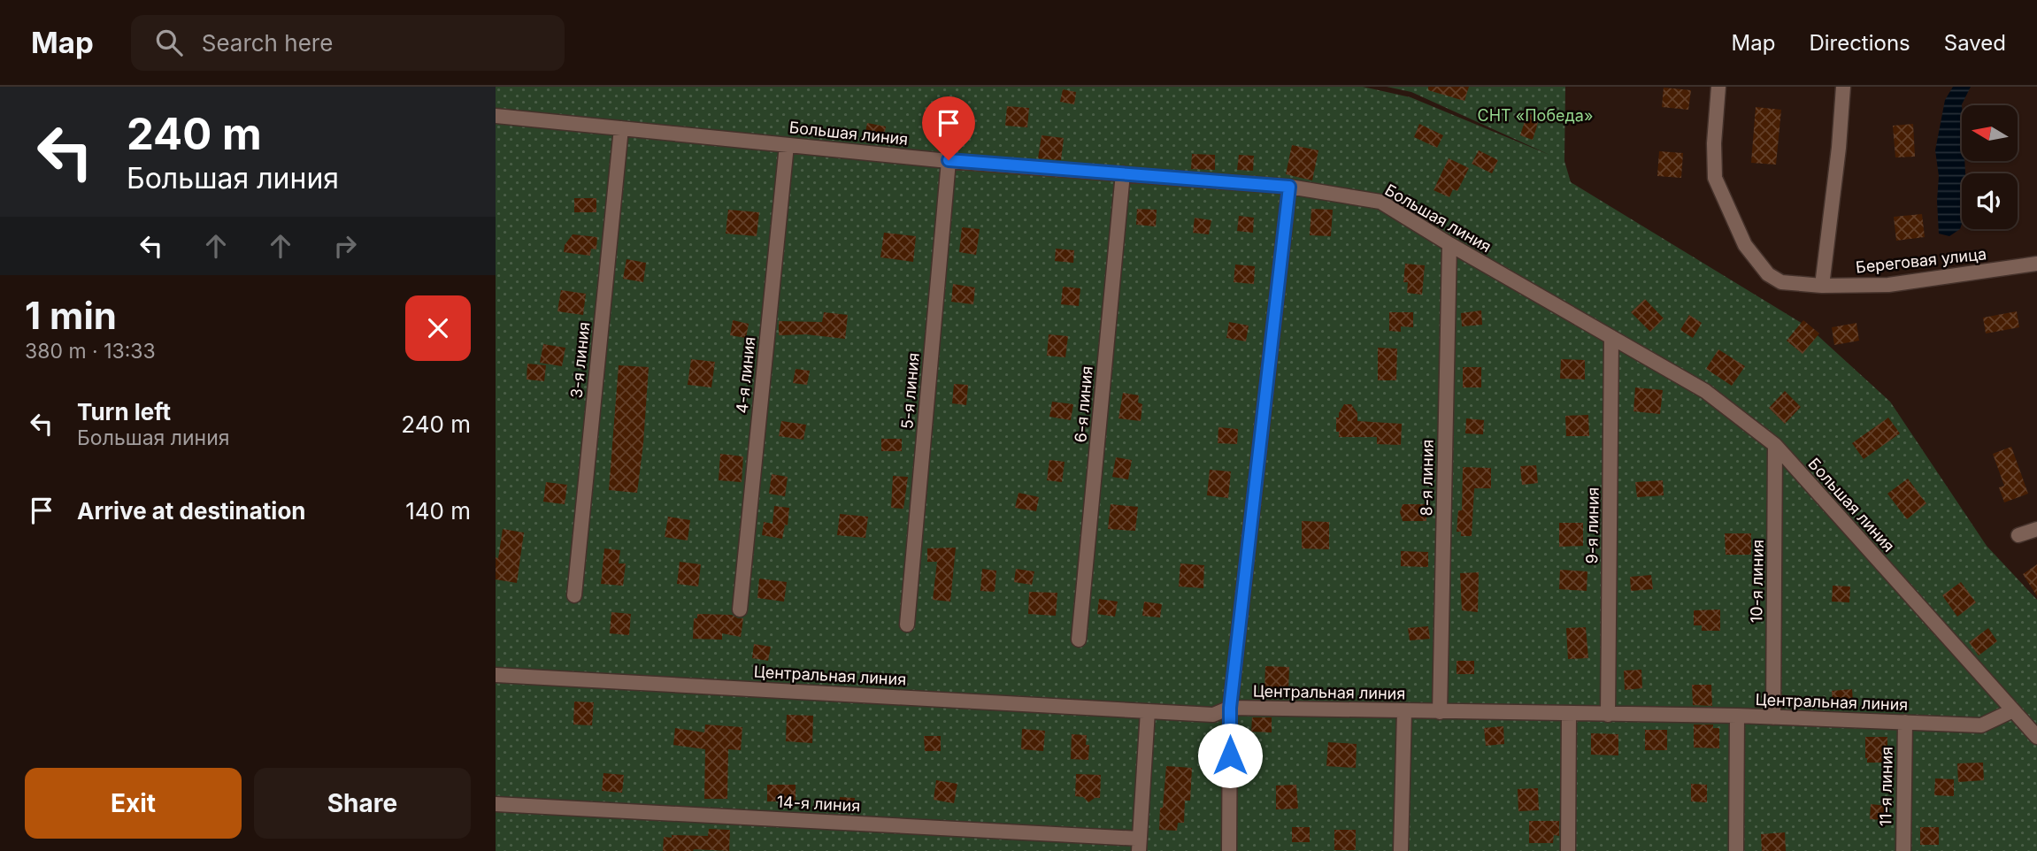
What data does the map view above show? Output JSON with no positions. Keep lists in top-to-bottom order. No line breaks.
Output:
{"streets":{"street":["Большая линия","Береговая улица","3-я линия","4-я линия","5-я линия","6-я линия","8-я линия","9-я линия","10-я линия","Центральная линия","11-я линия","14-я линия"]},"crossings":[["Большая линия","3-я линия"],["Большая линия","4-я линия"],["Большая линия","5-я линия"],["Большая линия","6-я линия"],["Большая линия","8-я линия"],["Большая линия","9-я линия"],["Большая линия","10-я линия"],["Большая линия","Центральная линия"],["8-я линия","Центральная линия"],["9-я линия","Центральная линия"],["10-я линия","Центральная линия"],["Центральная линия","11-я линия"]],"parks":["СНТ «Победа»"],"north":"left","page":{"header":"Map","search":"Search here","nav":["Map","Directions","Saved"],"turn":["240 m","Большая линия"],"heading":["1 min","380 m · 13:33"],"list":[{"name":"Turn left","note":"Большая линия","value":"240 m"},{"name":"Arrive at destination","value":"140 m"}],"buttons":["Exit","Share"]}}
